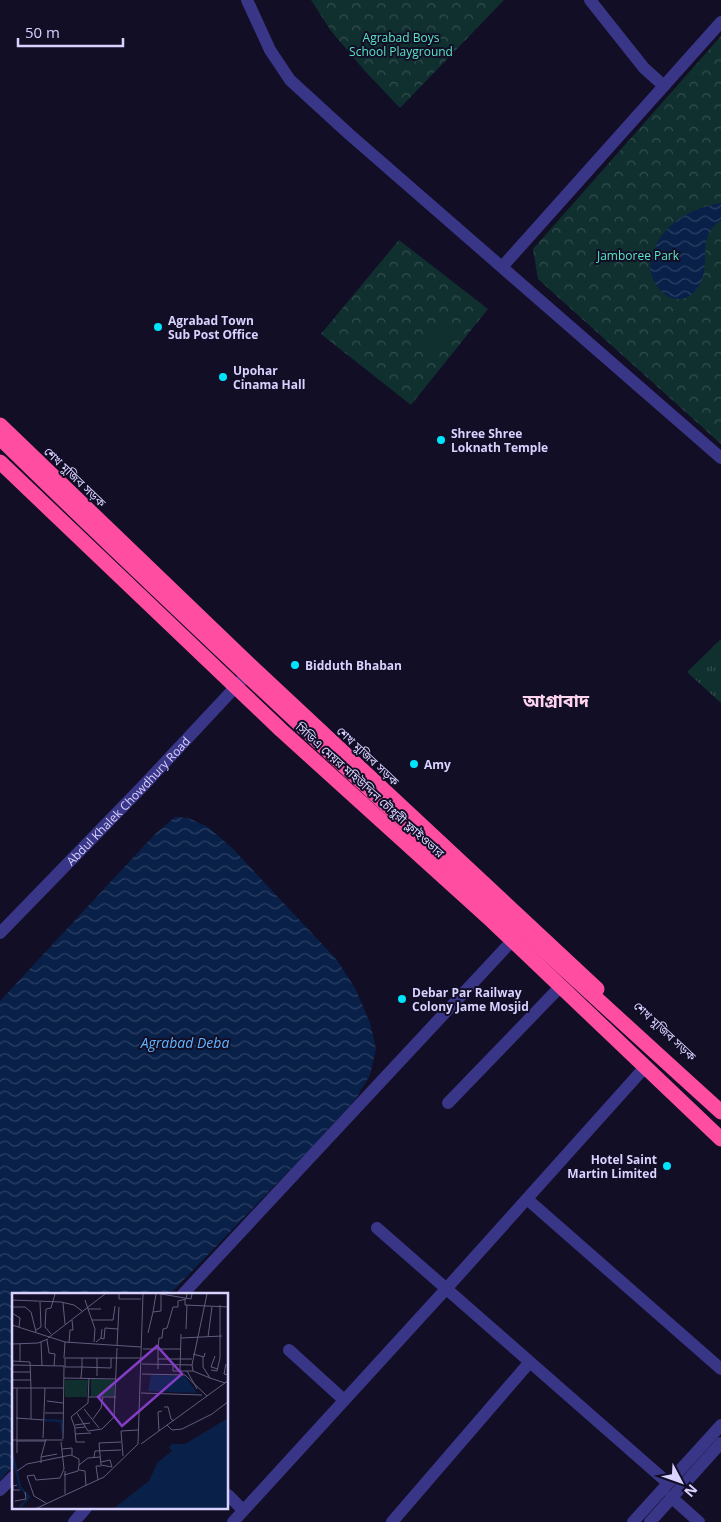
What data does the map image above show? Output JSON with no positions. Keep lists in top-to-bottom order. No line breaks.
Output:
{"streets":{"highway":["শেখ মুজিব সড়ক","সিডিএ মেয়র মহিউদ্দিন চৌধুরী ফ্লাইওভার"],"street":["Abdul Khalek Chowdhury Road"]},"crossings":[["শেখ মুজিব সড়ক","Abdul Khalek Chowdhury Road"]],"districts":["আগ্রাবাদ"],"water":["Agrabad Deba"],"parks":["Agrabad Boys School Playground","Jamboree Park"],"places":["Agrabad Town Sub Post Office","Upohar Cinama Hall","Shree Shree Loknath Temple","Bidduth Bhaban","Amy","Debar Par Railway Colony Jame Mosjid","Hotel Saint Martin Limited"],"scale_bar":"50 m","north":"bottom right"}
